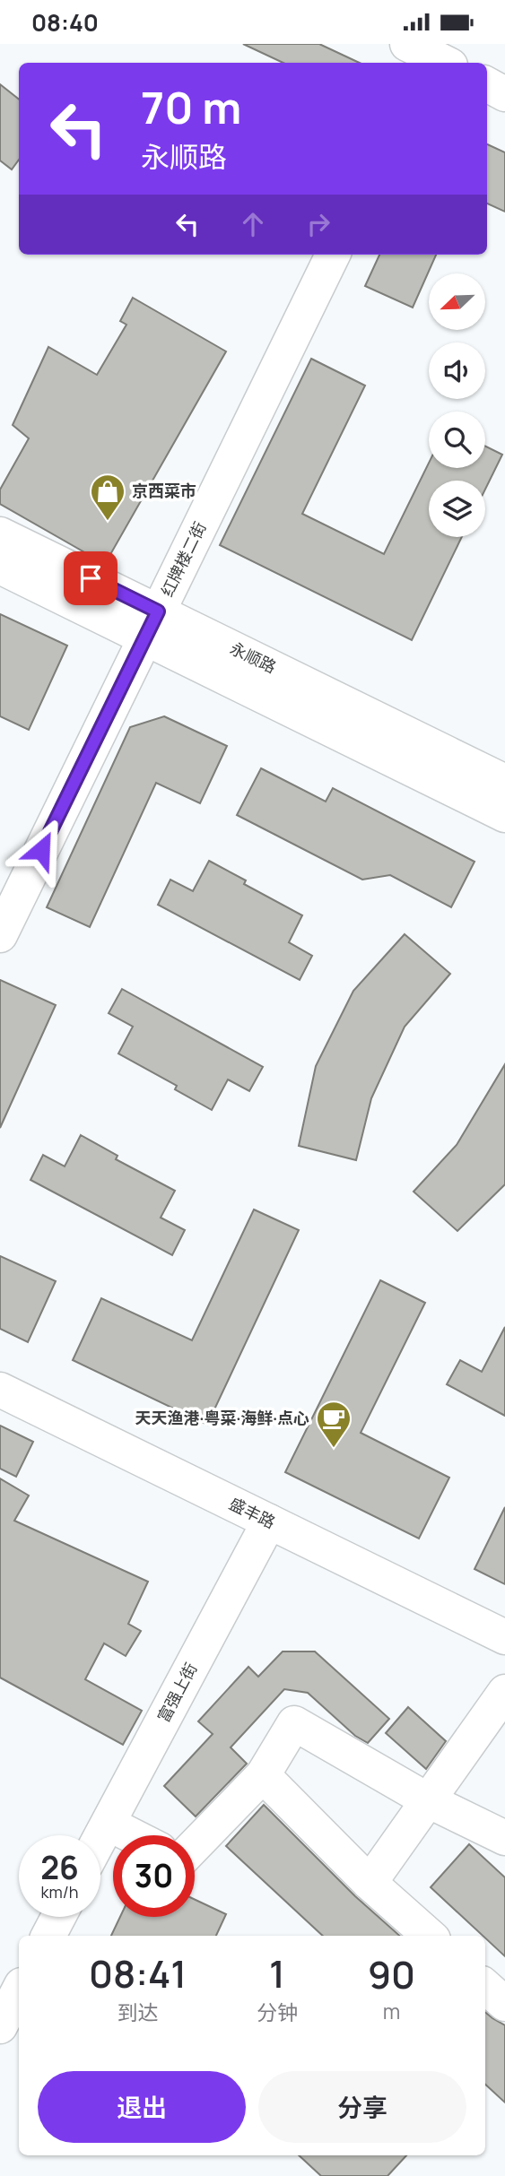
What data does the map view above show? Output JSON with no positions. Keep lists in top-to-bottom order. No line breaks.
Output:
{"streets":{"street":["红牌楼二街","永顺路","盛丰路","富强上街"]},"crossings":[["红牌楼二街","永顺路"],["盛丰路","富强上街"]],"places":{"shop":["京西菜市"],"cafe":["天天渔港·粤菜·海鲜·点心"]},"north":"bottom left","page":{"status":"08:40","turn":["70 m","永顺路"],"speed":"26 km/h","limit":"30","eta":["08:41","到达","1","分钟","90","m"],"buttons":["退出","分享"]}}
